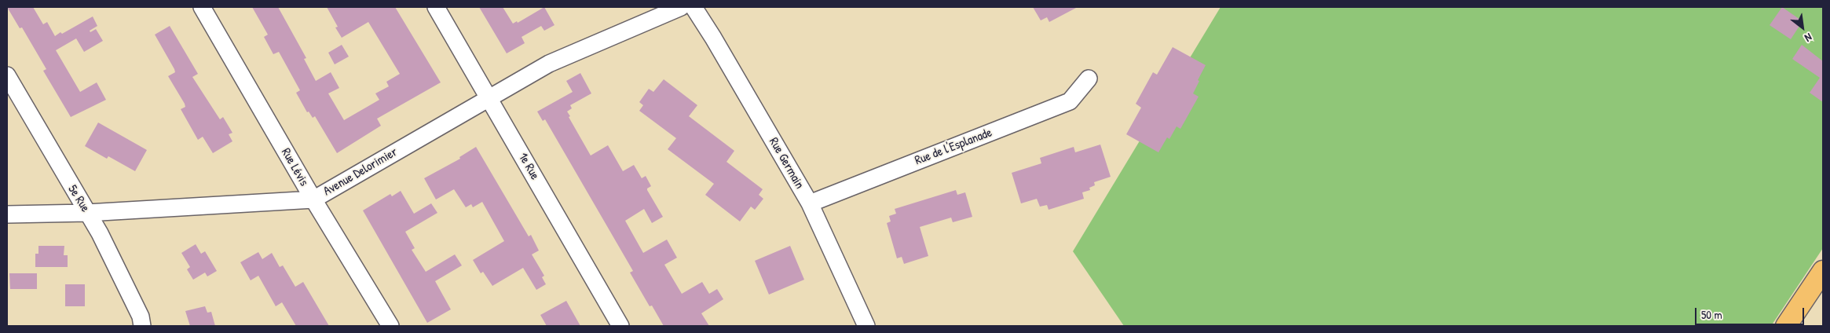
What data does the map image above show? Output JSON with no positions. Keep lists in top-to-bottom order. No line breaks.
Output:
{"streets":{"street":["Rue de l'Esplanade","Rue Germain","1e Rue","Rue Lévis","Avenue Delorimier","5e Rue"]},"crossings":[["Rue de l'Esplanade","Rue Germain"],["1e Rue","Avenue Delorimier"],["Rue Lévis","Avenue Delorimier"],["Avenue Delorimier","5e Rue"]],"scale_bar":"50 m","north":"bottom right"}
